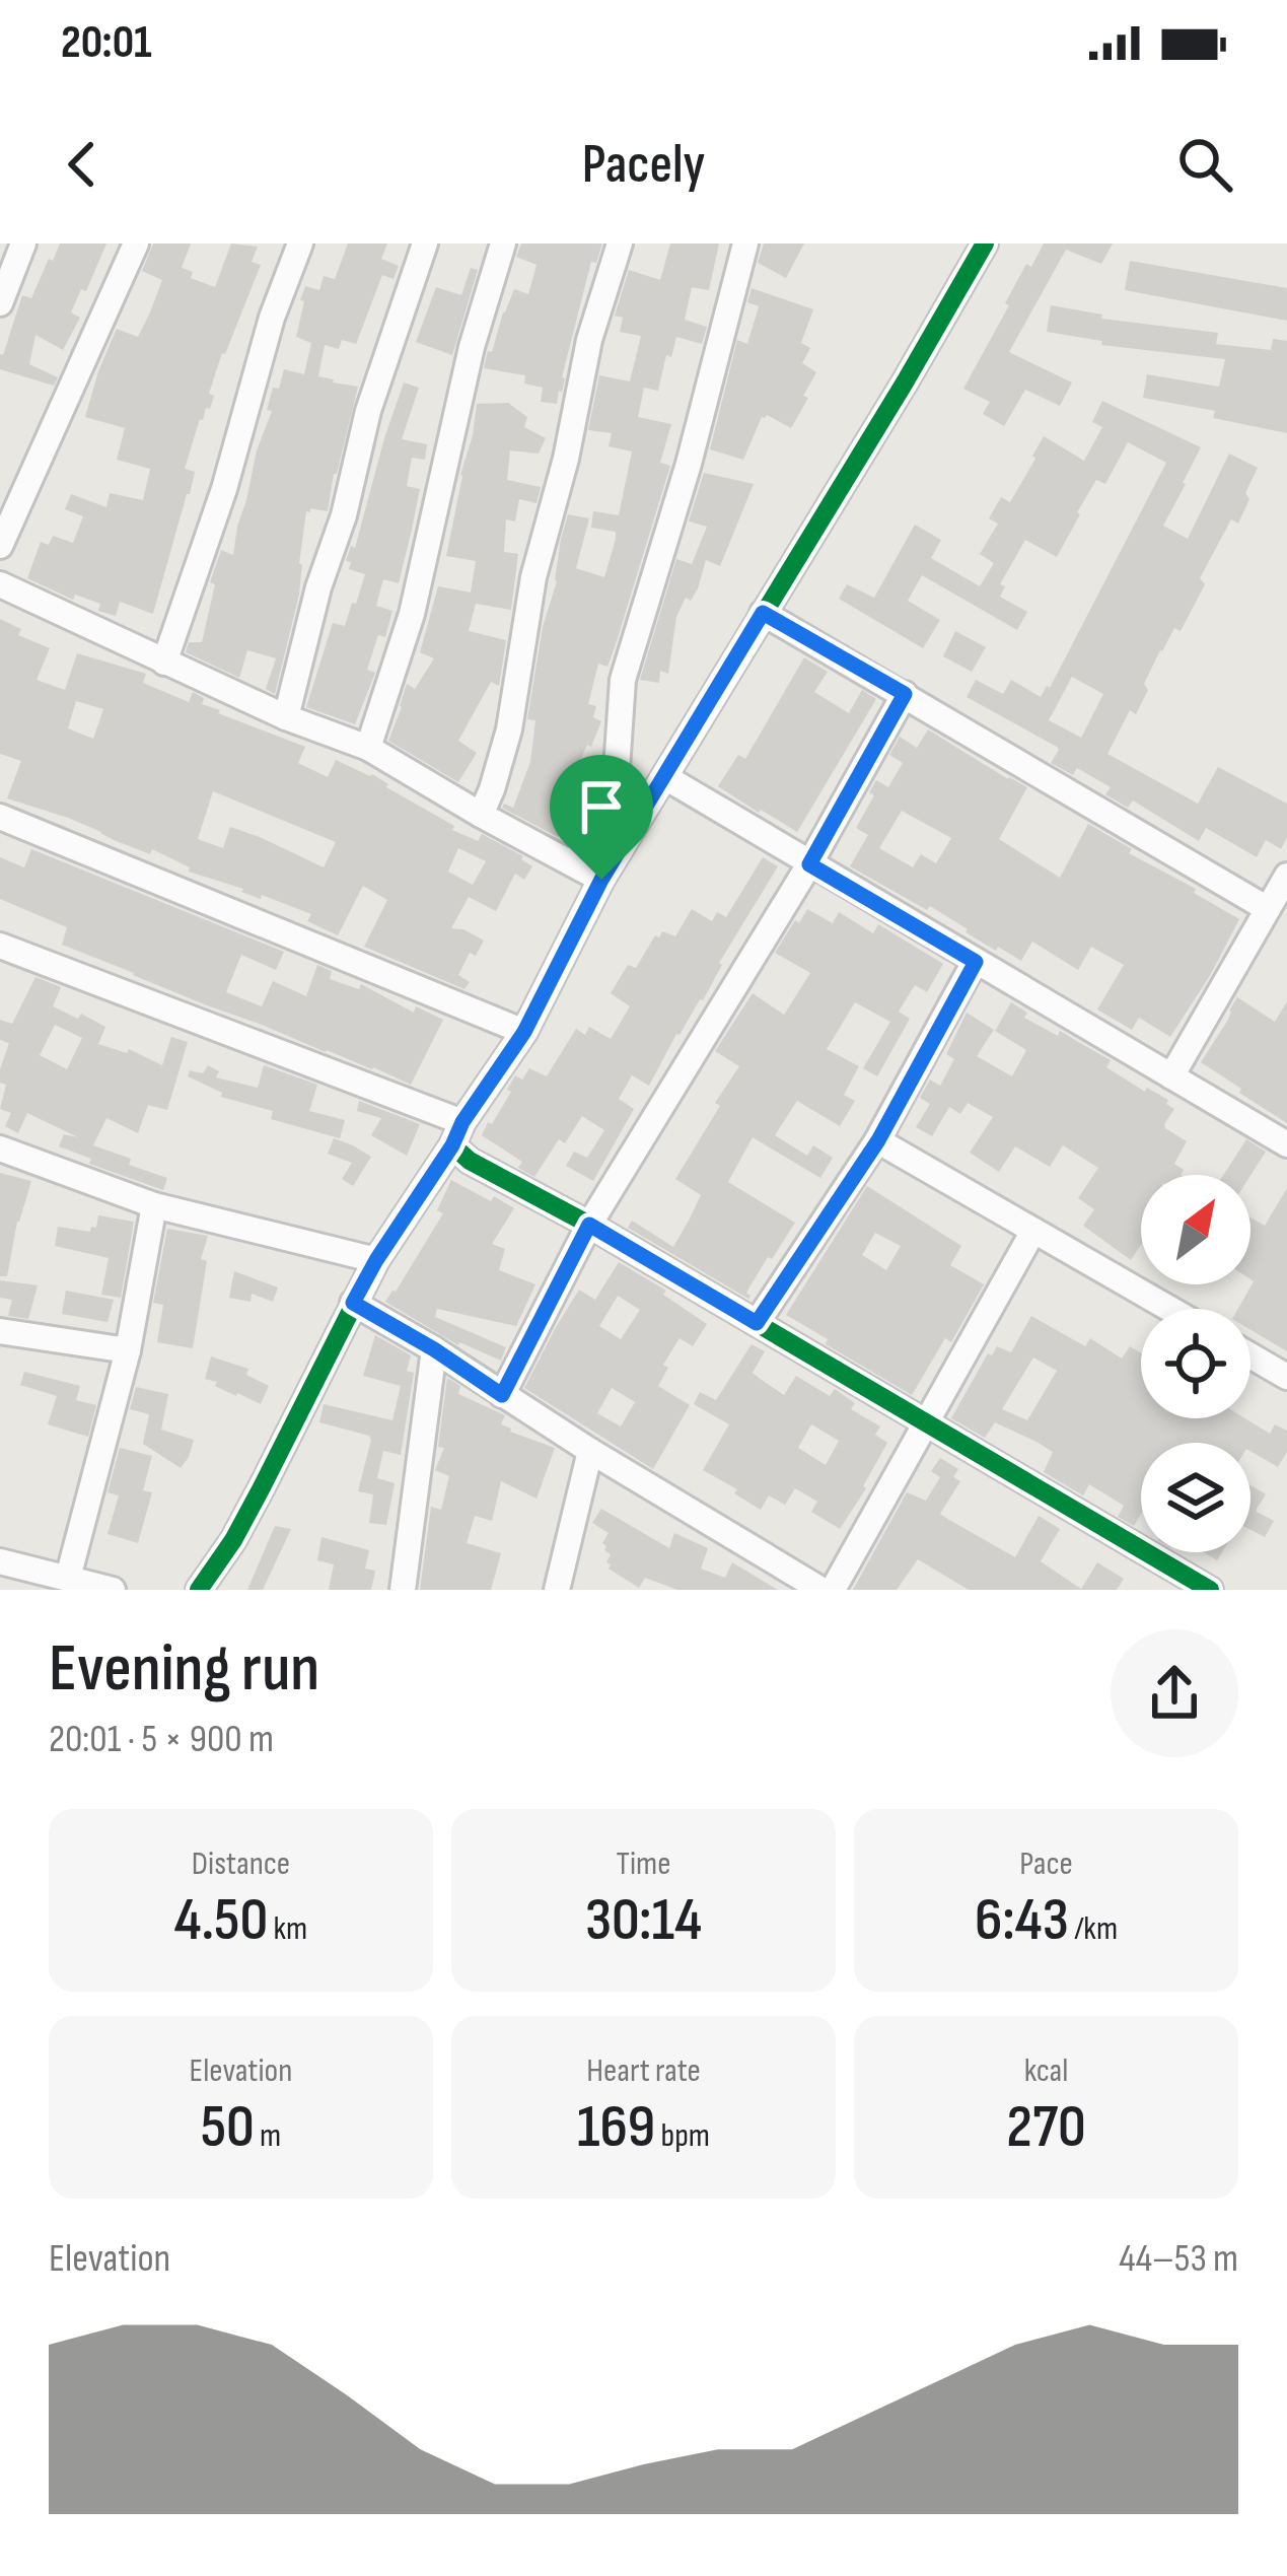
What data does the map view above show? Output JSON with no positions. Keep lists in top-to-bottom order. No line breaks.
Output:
{"north":"top right","page":{"status":"20:01","header":"Pacely","heading":["Evening run","20:01 · 5 × 900 m"],"stats":[["Distance","4.50 km"],["Time","30:14"],["Pace","6:43 /km"],["Elevation","50 m"],["Heart rate","169 bpm"],["kcal","270"]],"chart":["Elevation","44–53 m"]}}
